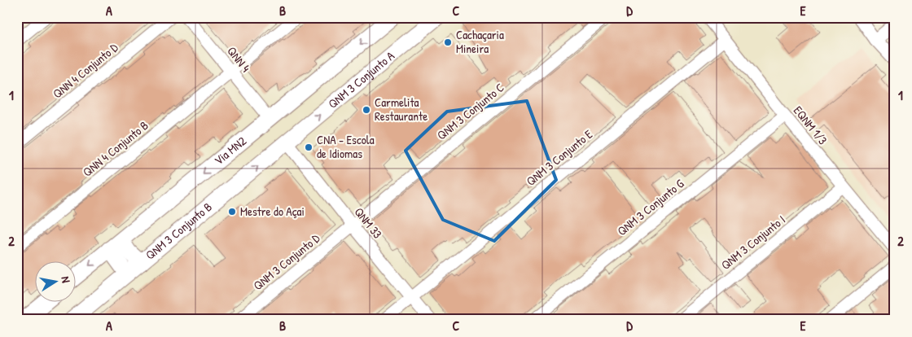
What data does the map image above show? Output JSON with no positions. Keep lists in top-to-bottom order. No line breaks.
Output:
{"streets":{"main road":["QNM 3 Conjunto A","Via MN2","QNM 3 Conjunto B"],"street":["QNN 4","QNN 4 Conjunto D","QNM 3 Conjunto C","EQNM 1/3","QNN 4 Conjunto B","QNM 3 Conjunto E","QNM 3 Conjunto G","QNM 33","QNM 3 Conjunto I","QNM 3 Conjunto D"]},"crossings":[["QNN 4","QNN 4 Conjunto B"],["QNN 4","Via MN2"],["QNM 3 Conjunto A","QNM 33"],["QNM 3 Conjunto A","QNM 3 Conjunto B"],["QNM 3 Conjunto C","QNM 33"],["QNM 3 Conjunto C","QNM 3 Conjunto D"],["EQNM 1/3","QNM 3 Conjunto E"],["EQNM 1/3","QNM 3 Conjunto G"],["EQNM 1/3","QNM 3 Conjunto I"],["QNM 3 Conjunto E","QNM 33"],["QNM 33","QNM 3 Conjunto B"],["QNM 33","QNM 3 Conjunto D"]],"one_way":["QNM 3 Conjunto A","Via MN2","QNM 3 Conjunto B"],"places":["Cachaçaria Mineira","Carmelita Restaurante","CNA - Escola de Idiomas","Mestre do Açai"],"north":"right","grid":{"columns":["A","B","C","D","E"],"rows":["1","2"]}}
